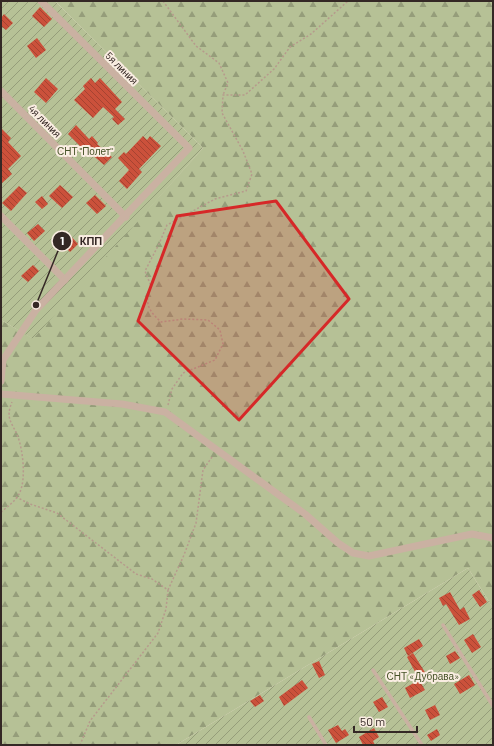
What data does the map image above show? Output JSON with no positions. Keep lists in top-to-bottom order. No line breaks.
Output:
{"streets":{"street":["5я линия","4я линия"]},"crossings":[["5я линия","4я линия"]],"parks":["СНТ \"Полет\"","СНТ «Дубрава»"],"places":["КПП"],"scale_bar":"50 m"}
